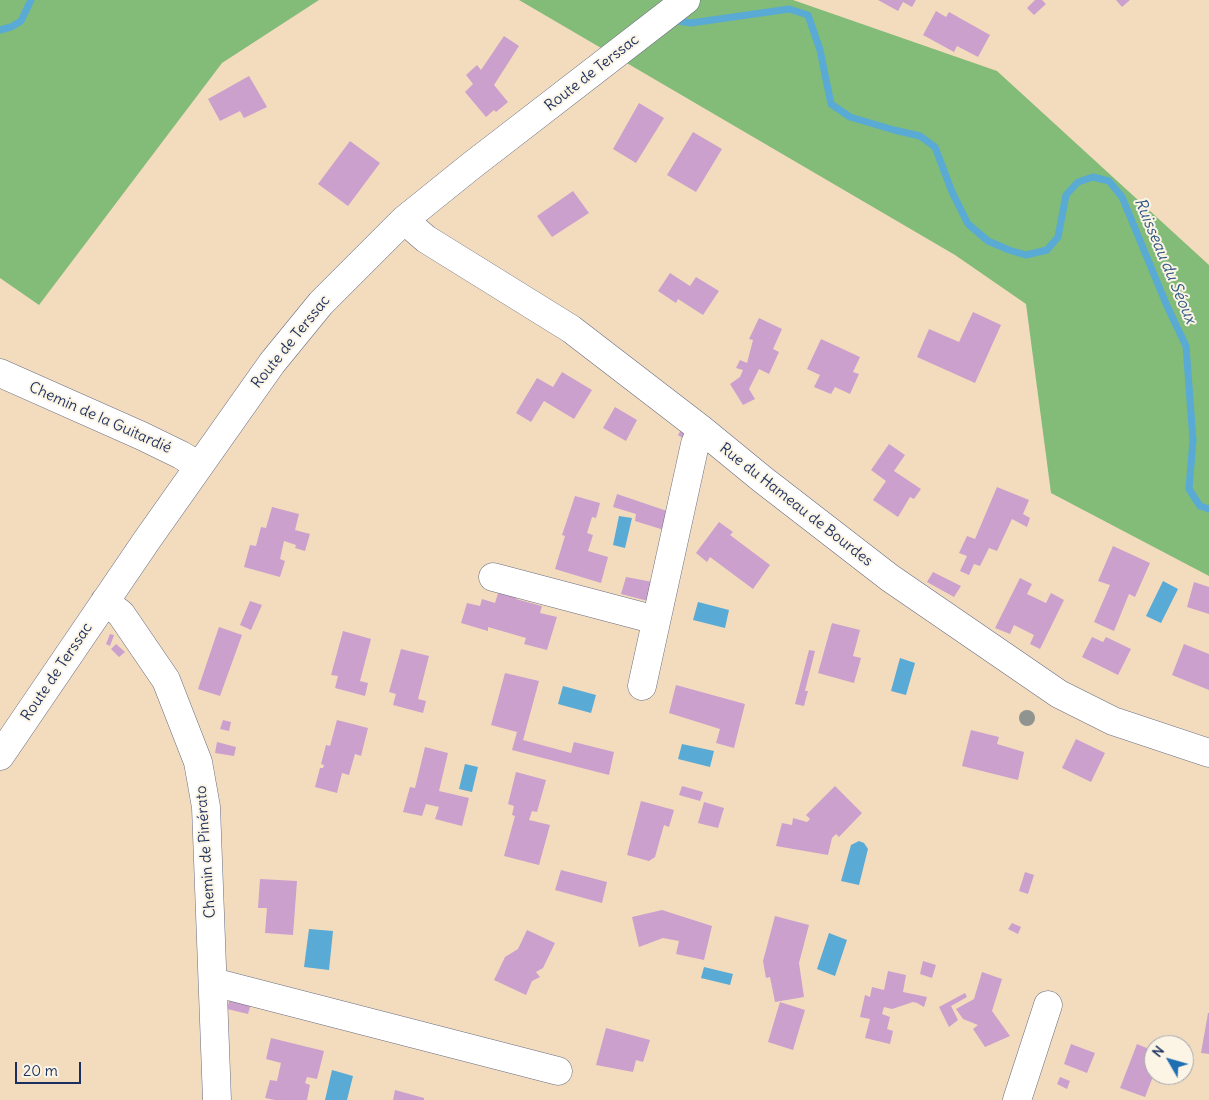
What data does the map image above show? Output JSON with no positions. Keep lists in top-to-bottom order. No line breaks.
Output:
{"streets":{"street":["Route de Terssac","Chemin de la Guitardié","Rue du Hameau de Bourdes","Chemin de Pinérato"]},"crossings":[["Route de Terssac","Chemin de la Guitardié"],["Route de Terssac","Rue du Hameau de Bourdes"],["Route de Terssac","Chemin de Pinérato"]],"water":["Ruisseau du Séoux"],"scale_bar":"20 m","north":"top left"}
